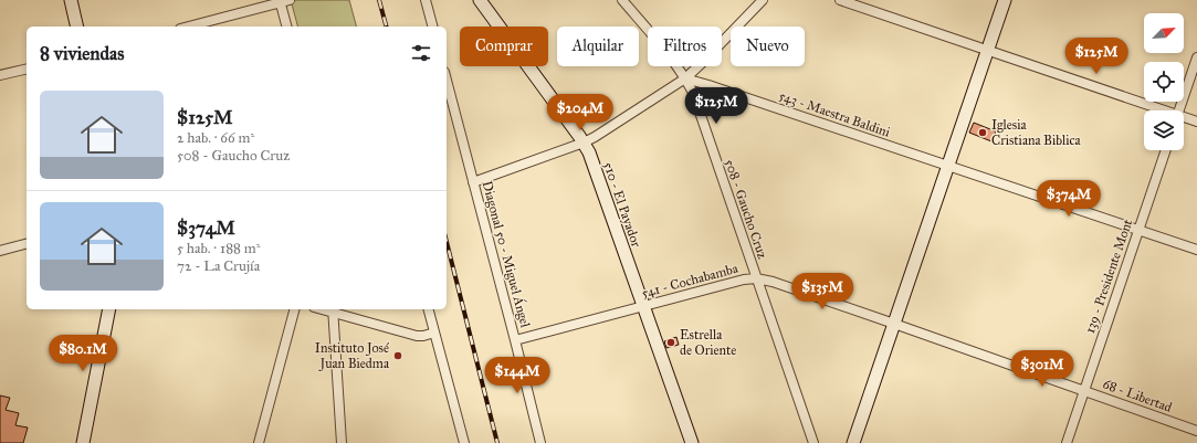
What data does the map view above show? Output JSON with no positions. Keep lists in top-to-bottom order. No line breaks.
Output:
{"streets":{"street":["543 - Maestra Baldini","510 - El Payador","508 - Gaucho Cruz","Diagonal 50 - Miguel Ángel","139 - Presidente Mont","541 - Cochabamba","68 - Libertad"]},"crossings":[["543 - Maestra Baldini","508 - Gaucho Cruz"],["543 - Maestra Baldini","139 - Presidente Mont"],["510 - El Payador","541 - Cochabamba"],["508 - Gaucho Cruz","541 - Cochabamba"],["Diagonal 50 - Miguel Ángel","541 - Cochabamba"],["139 - Presidente Mont","68 - Libertad"],["541 - Cochabamba","68 - Libertad"]],"places":["Iglesia Cristiana Biblica","Estrella de Oriente","Instituto José Juan Biedma"],"north":"top right","page":{"chip":["Comprar","Alquilar","Filtros","Nuevo"],"heading":"8 viviendas","price":["$125M","$125M","$204M","$374M","$135M","$80.1M","$301M","$144M"],"list":[{"name":"$125M","note":"2 hab. · 66 m² · 508 - Gaucho Cruz"},{"name":"$374M","note":"5 hab. · 188 m² · 72 - La Crujía"}]}}
